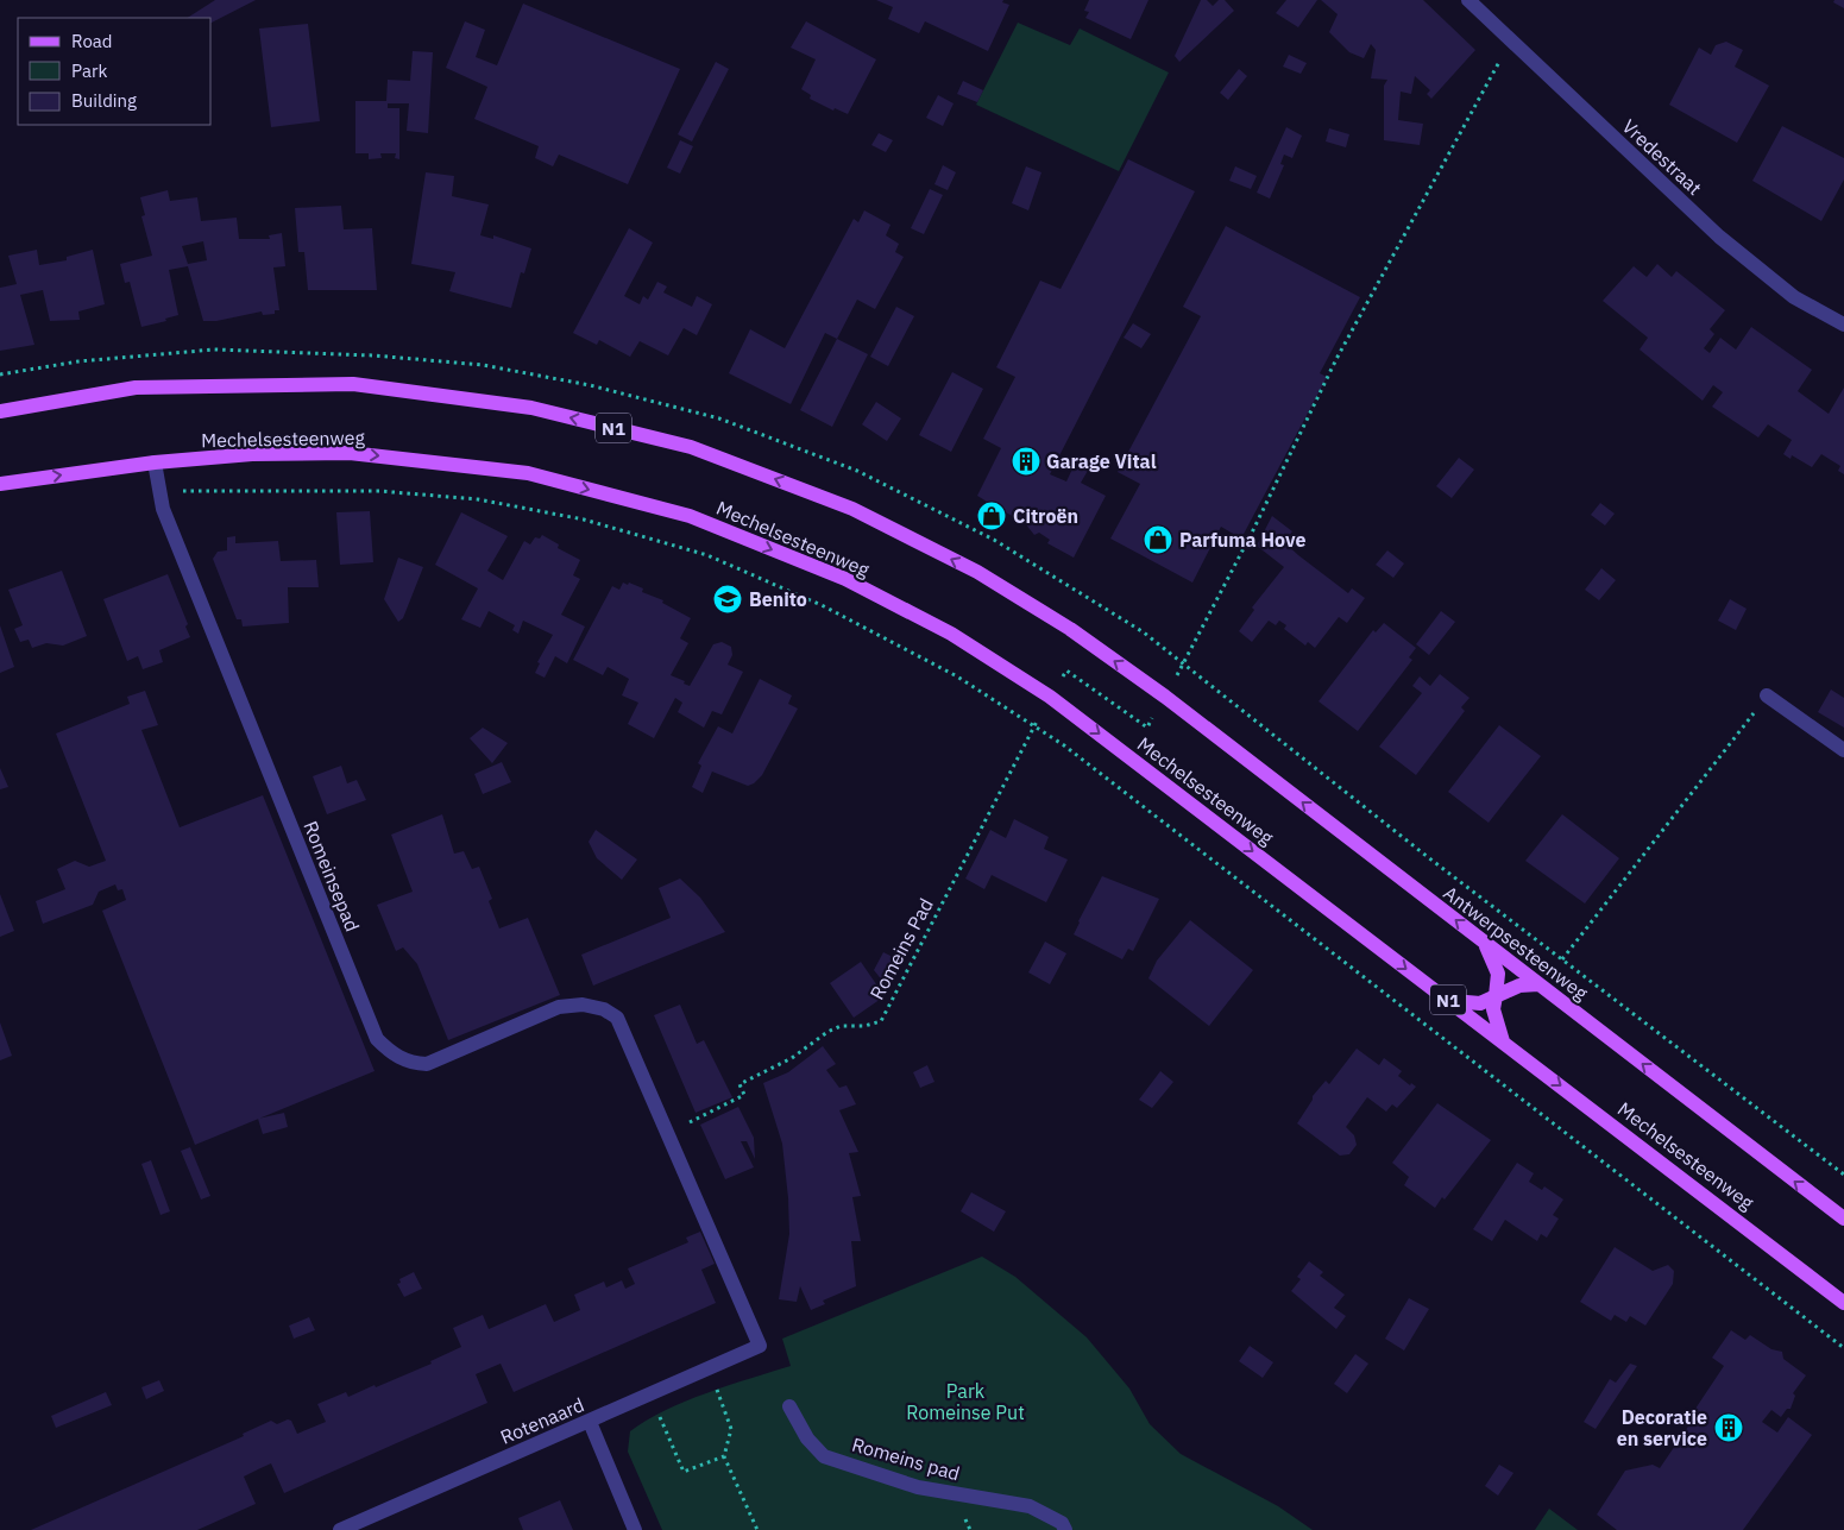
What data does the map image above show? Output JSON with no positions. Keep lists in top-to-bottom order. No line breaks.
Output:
{"streets":{"main road":["N1","Mechelsesteenweg","Antwerpsesteenweg"],"street":["Vredestraat","Romeinsepad","Rotenaard","Romeins pad"],"path":["Romeins Pad"]},"crossings":[["N1","Antwerpsesteenweg"],["Mechelsesteenweg","Romeinsepad"],["Romeinsepad","Romeins Pad"],["Romeinsepad","Rotenaard"]],"one_way":["Antwerpsesteenweg"],"parks":["Park Romeinse Put"],"places":{"building":["Garage Vital","Decoratie en service"],"shop":["Citroën","Parfuma Hove"],"school or university":["Benito"]},"legend":["Road","Park","Building"]}
